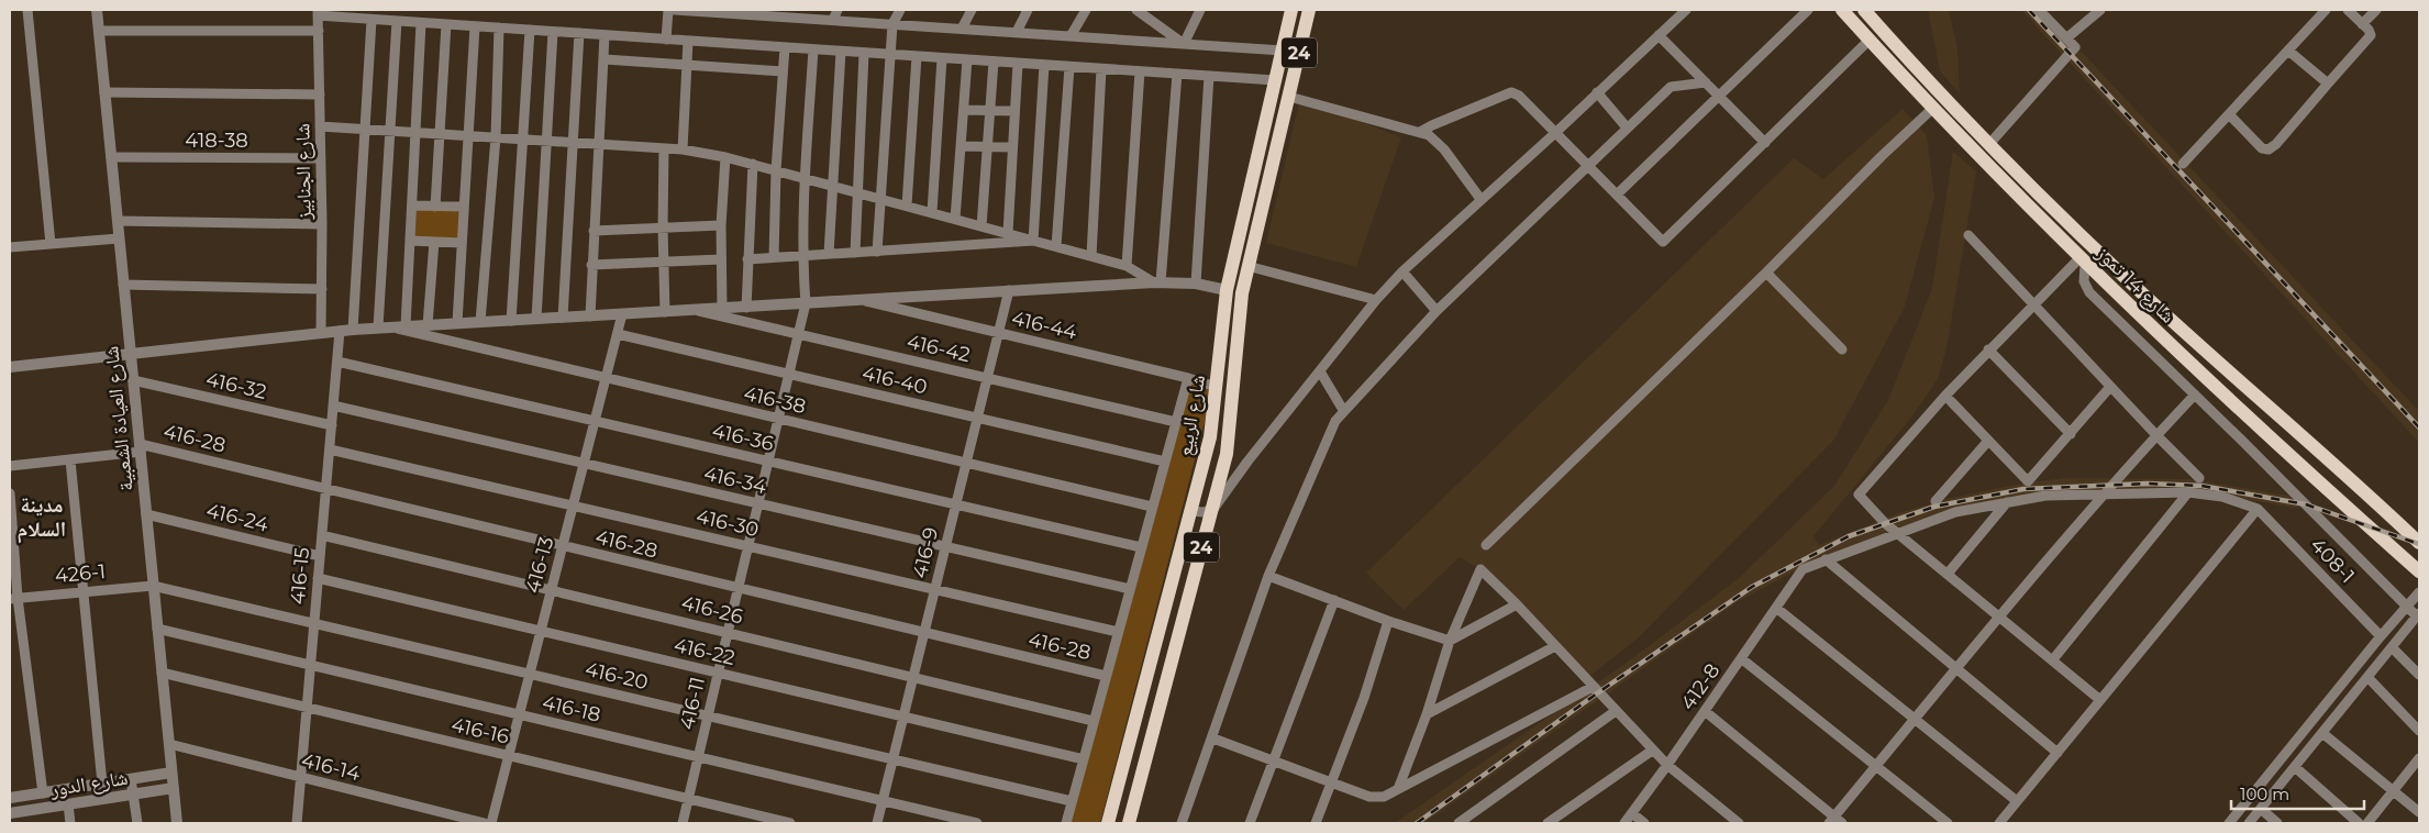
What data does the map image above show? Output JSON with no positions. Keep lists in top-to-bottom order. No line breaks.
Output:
{"streets":{"main road":["24","شارع 14 تموز","شارع الربيع"],"street":["418-38","شارع الجنابيز","416-44","416-42","416-40","416-32","416-38","شارع العيادة الشعبية","416-36","416-28","416-34","416-24","416-30","416-9","408-1","416-13","426-1","416-15","416-26","416-22","416-20","412-8","416-11","416-18","416-16","416-14","شارع الدور"]},"crossings":[["418-38","شارع الجنابيز"],["418-38","شارع العيادة الشعبية"],["416-44","شارع الربيع"],["416-44","416-9"],["416-42","416-9"],["416-42","416-11"],["416-40","416-9"],["416-40","416-13"],["416-40","416-11"],["416-32","شارع العيادة الشعبية"],["416-32","416-15"],["416-38","416-9"],["416-38","416-13"],["416-38","416-11"],["شارع العيادة الشعبية","416-28"],["شارع العيادة الشعبية","416-24"],["شارع العيادة الشعبية","426-1"],["شارع العيادة الشعبية","416-20"],["شارع العيادة الشعبية","416-18"],["شارع العيادة الشعبية","416-16"],["شارع العيادة الشعبية","416-14"],["شارع العيادة الشعبية","شارع الدور"],["416-36","416-9"],["416-36","416-13"],["416-36","416-15"],["416-36","416-11"],["416-28","416-9"],["416-28","416-13"],["416-28","416-15"],["416-28","416-11"],["416-34","416-9"],["416-34","416-13"],["416-34","416-15"],["416-34","416-11"],["416-24","416-15"],["416-30","416-9"],["416-30","416-13"],["416-30","416-15"],["416-30","416-11"],["416-9","416-26"],["416-9","416-22"],["416-9","416-20"],["416-9","416-18"],["416-13","416-26"],["416-13","416-22"],["416-13","416-20"],["416-13","416-18"],["416-13","416-16"],["426-1","416-20"],["416-15","416-26"],["416-15","416-22"],["416-15","416-20"],["416-15","416-18"],["416-15","416-16"],["416-15","416-14"],["416-26","416-11"],["416-22","416-11"],["416-20","416-11"],["416-11","416-18"],["416-11","416-16"]],"districts":["مدينة السلام"],"scale_bar":"100 m"}
